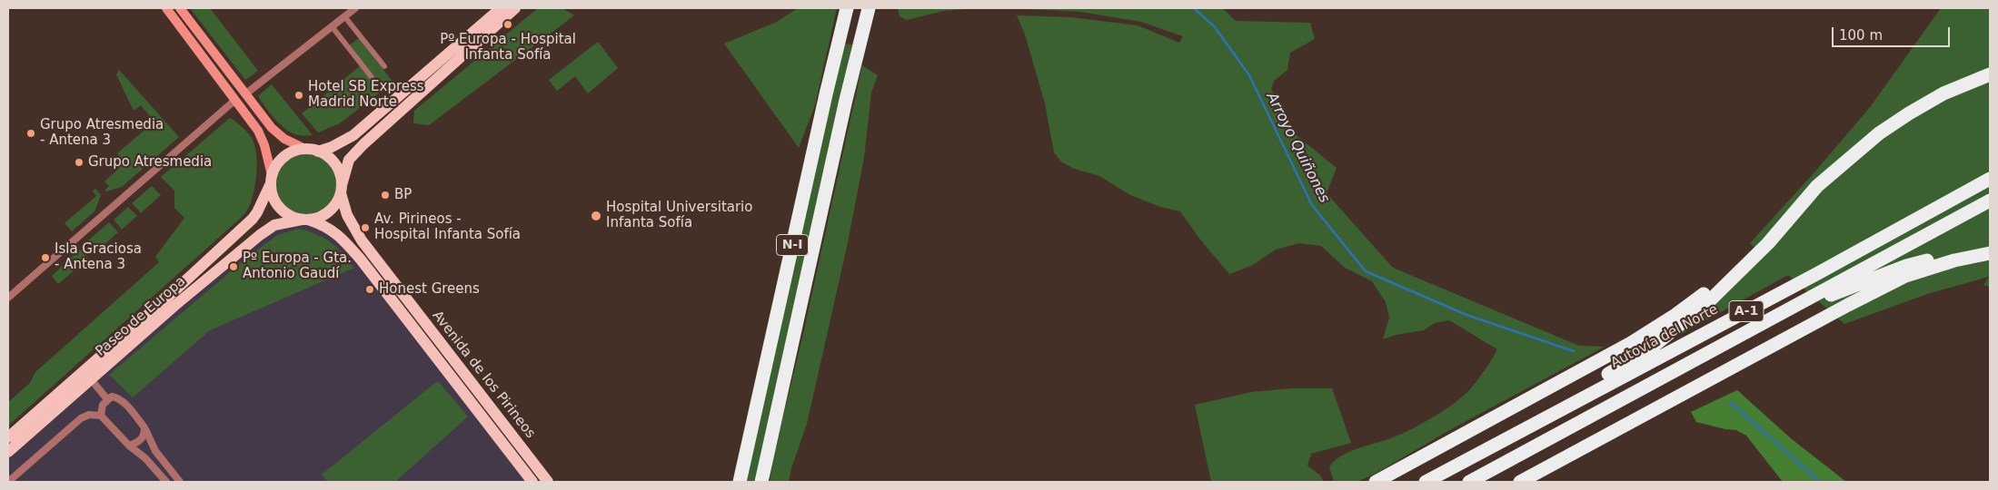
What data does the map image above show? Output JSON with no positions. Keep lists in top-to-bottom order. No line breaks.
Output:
{"streets":{"highway":["N-I","A-1","Autovía del Norte"],"main road":["Paseo de Europa","Avenida de los Pirineos"]},"crossings":[["Paseo de Europa","Avenida de los Pirineos"]],"water":["Arroyo Quiñones"],"places":["Pº Europa - Hospital Infanta Sofía","Hotel SB Express Madrid Norte","Grupo Atresmedia - Antena 3","Grupo Atresmedia","BP","Hospital Universitario Infanta Sofía","Av. Pirineos - Hospital Infanta Sofía","Isla Graciosa - Antena 3","Pº Europa - Gta. Antonio Gaudí","Honest Greens"],"scale_bar":"100 m"}
